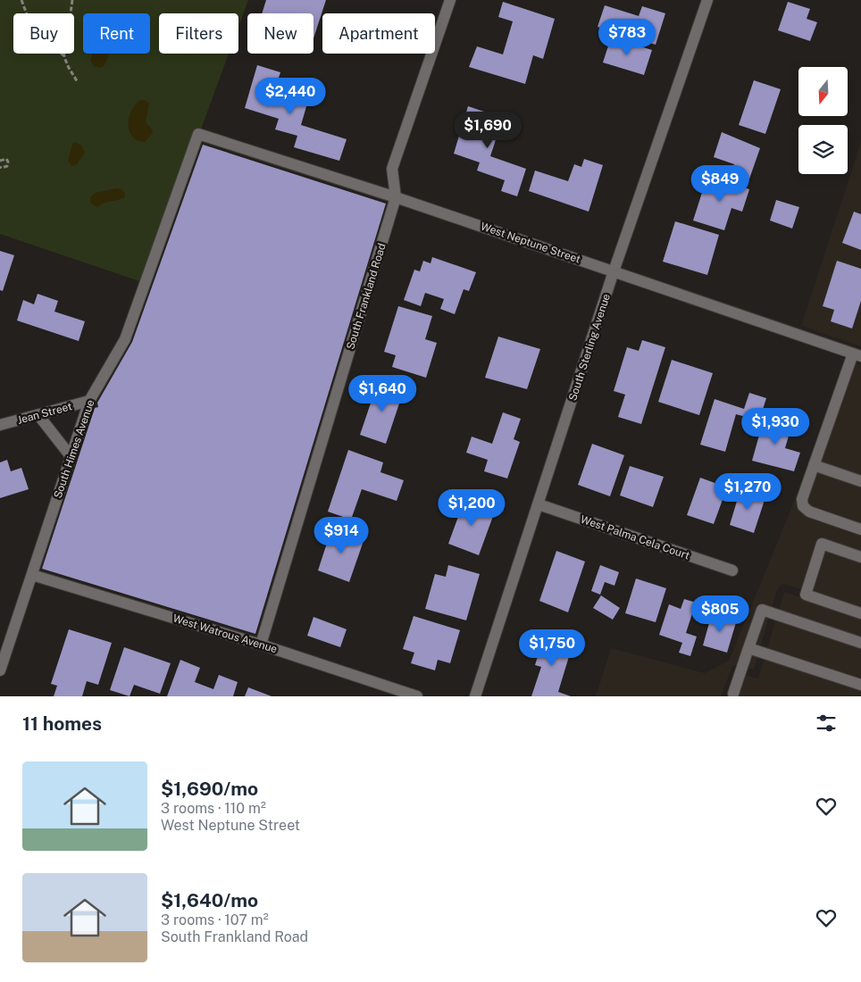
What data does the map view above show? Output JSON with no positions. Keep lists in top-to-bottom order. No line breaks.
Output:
{"streets":{"street":["West Neptune Street","South Frankland Road","South Sterling Avenue","Jean Street","South Himes Avenue","West Palma Cela Court","West Watrous Avenue"]},"crossings":[["West Neptune Street","South Frankland Road"],["West Neptune Street","South Sterling Avenue"],["West Neptune Street","South Himes Avenue"],["South Frankland Road","West Watrous Avenue"],["South Sterling Avenue","West Palma Cela Court"],["Jean Street","South Himes Avenue"],["South Himes Avenue","West Watrous Avenue"]],"north":"bottom","page":{"chip":["Buy","Rent","Filters","New","Apartment"],"price":["$783","$2,440","$1,690","$849","$1,640","$1,930","$1,270","$1,200","$914","$805","$1,750"],"heading":"11 homes","list":[{"name":"$1,690/mo","note":"3 rooms · 110 m² · West Neptune Street"},{"name":"$1,640/mo","note":"3 rooms · 107 m² · South Frankland Road"}]}}
